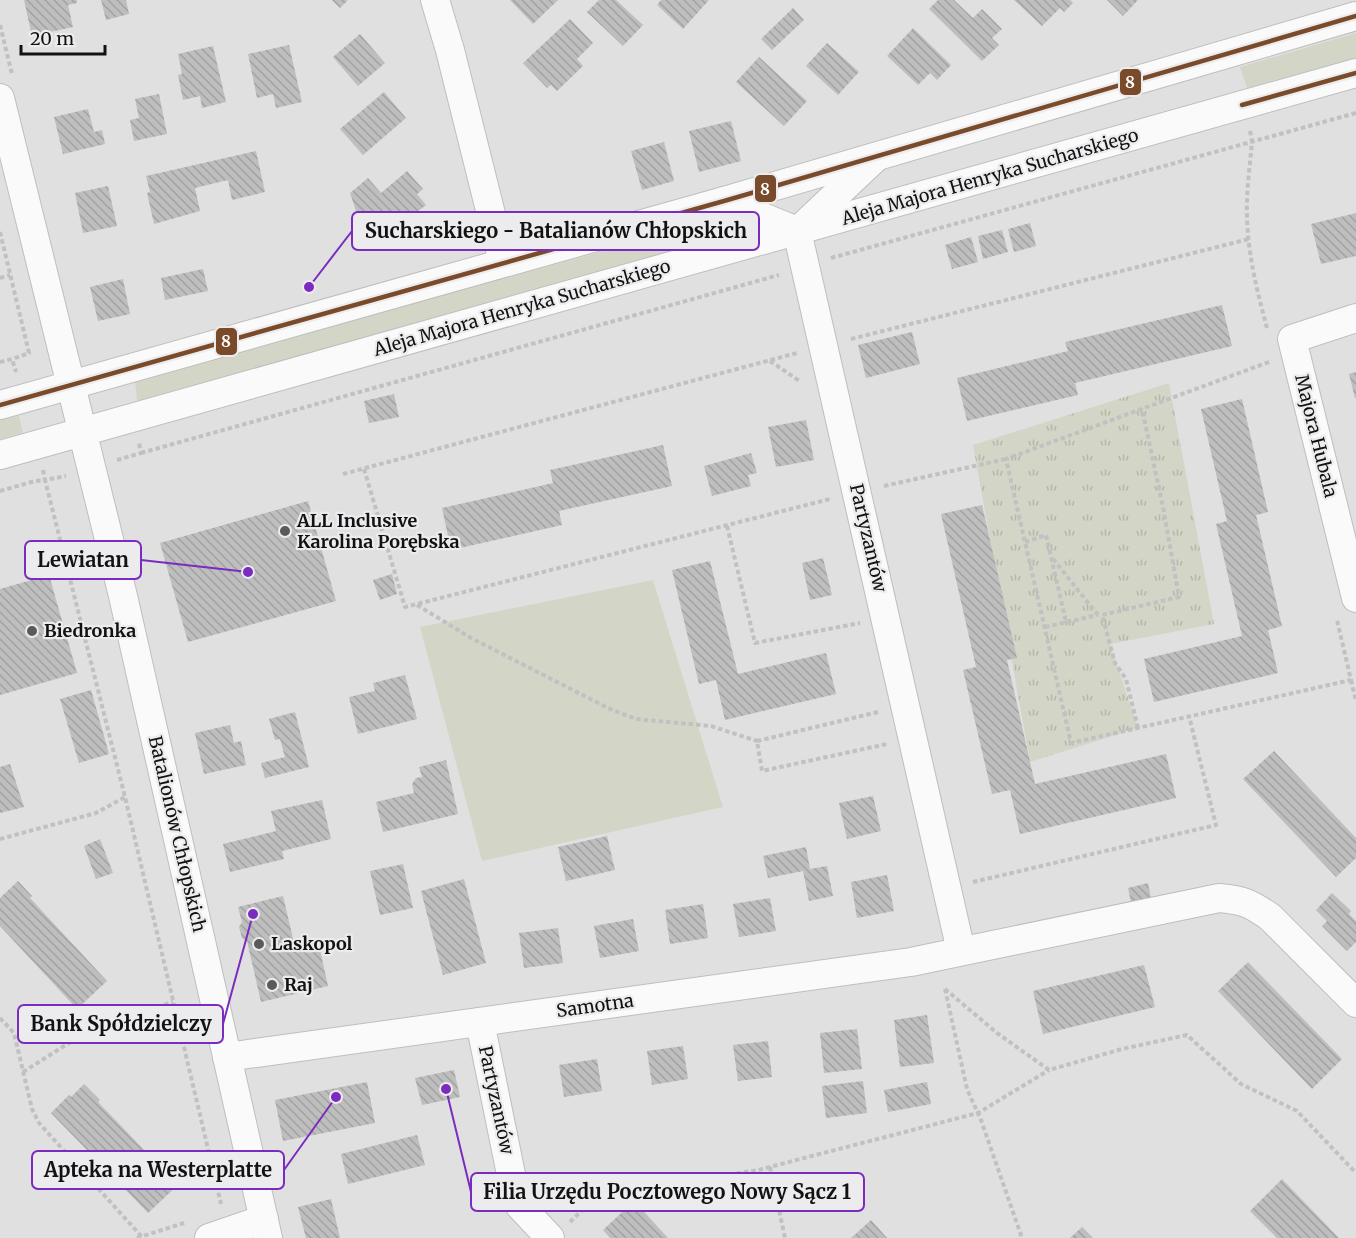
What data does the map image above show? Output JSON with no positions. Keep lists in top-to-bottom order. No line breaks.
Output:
{"streets":{"street":["Aleja Majora Henryka Sucharskiego","Majora Hubala","Partyzantów","Batalionów Chłopskich","Samotna"]},"crossings":[["Aleja Majora Henryka Sucharskiego","Partyzantów"],["Aleja Majora Henryka Sucharskiego","Batalionów Chłopskich"],["Partyzantów","Samotna"],["Batalionów Chłopskich","Samotna"]],"places":["Sucharskiego - Batalianów Chłopskich","ALL Inclusive Karolina Porębska","Lewiatan","Biedronka","Bank Spółdzielczy","Laskopol","Raj","Filia Urzędu Pocztowego Nowy Sącz 1","Apteka na Westerplatte"],"lines":["transit line 8"],"scale_bar":"20 m"}
